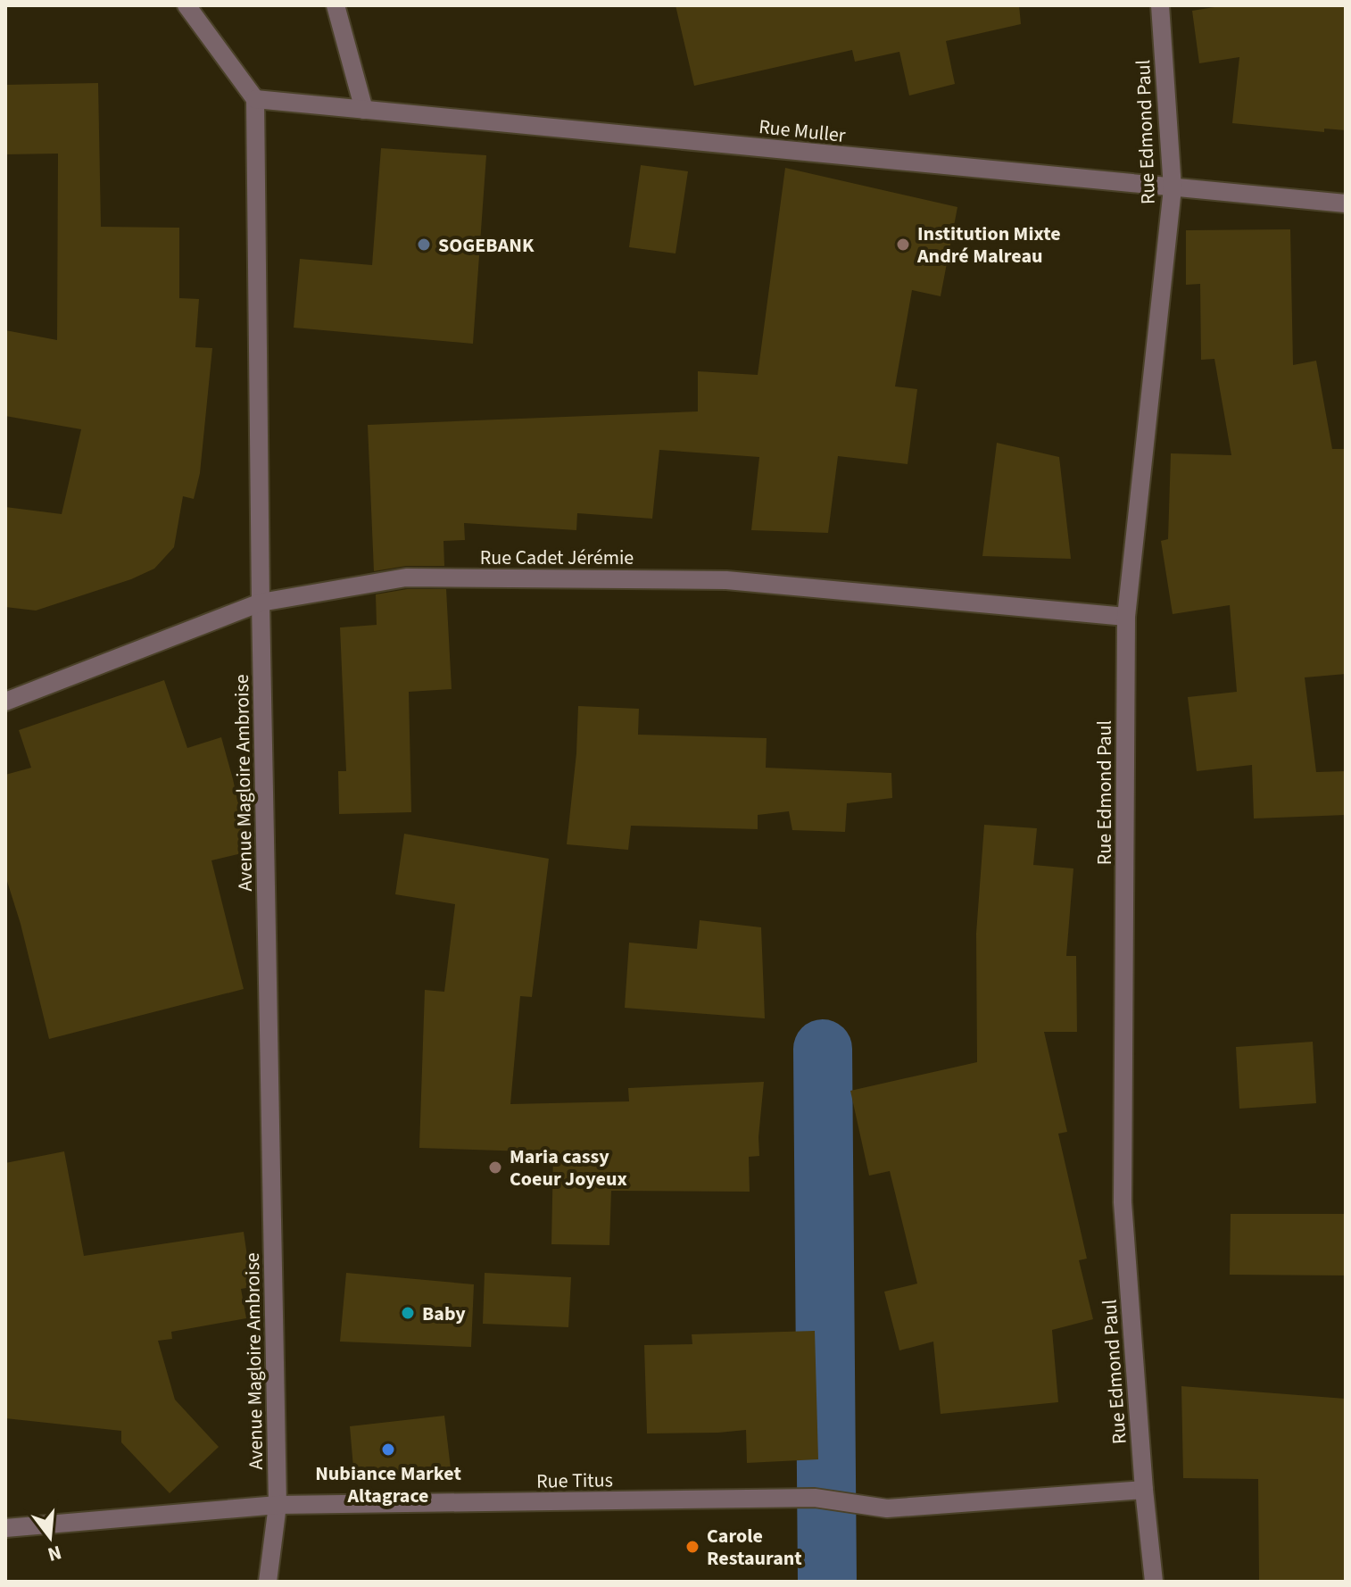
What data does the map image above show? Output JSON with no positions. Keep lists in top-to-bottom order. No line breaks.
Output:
{"streets":{"street":["Rue Muller","Rue Edmond Paul","Rue Cadet Jérémie","Avenue Magloire Ambroise","Rue Titus"]},"crossings":[["Rue Muller","Rue Edmond Paul"],["Rue Muller","Avenue Magloire Ambroise"],["Rue Edmond Paul","Rue Cadet Jérémie"],["Rue Edmond Paul","Rue Titus"],["Rue Cadet Jérémie","Avenue Magloire Ambroise"],["Avenue Magloire Ambroise","Rue Titus"]],"places":["SOGEBANK","Institution Mixte André Malreau","Maria cassy Coeur Joyeux","Baby","Nubiance Market Altagrace","Carole Restaurant"],"north":"bottom"}
